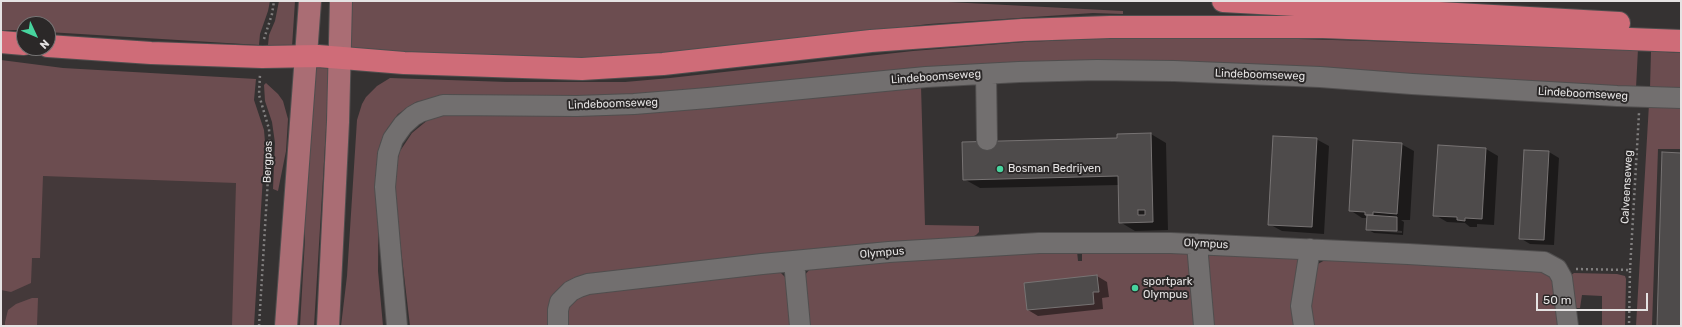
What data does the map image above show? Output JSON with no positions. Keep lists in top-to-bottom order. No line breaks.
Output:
{"streets":{"street":["Lindeboomseweg","Olympus"],"path":["Bergpas","Calveenseweg"]},"places":["Bosman Bedrijven","sportpark Olympus"],"scale_bar":"50 m","north":"bottom right"}
